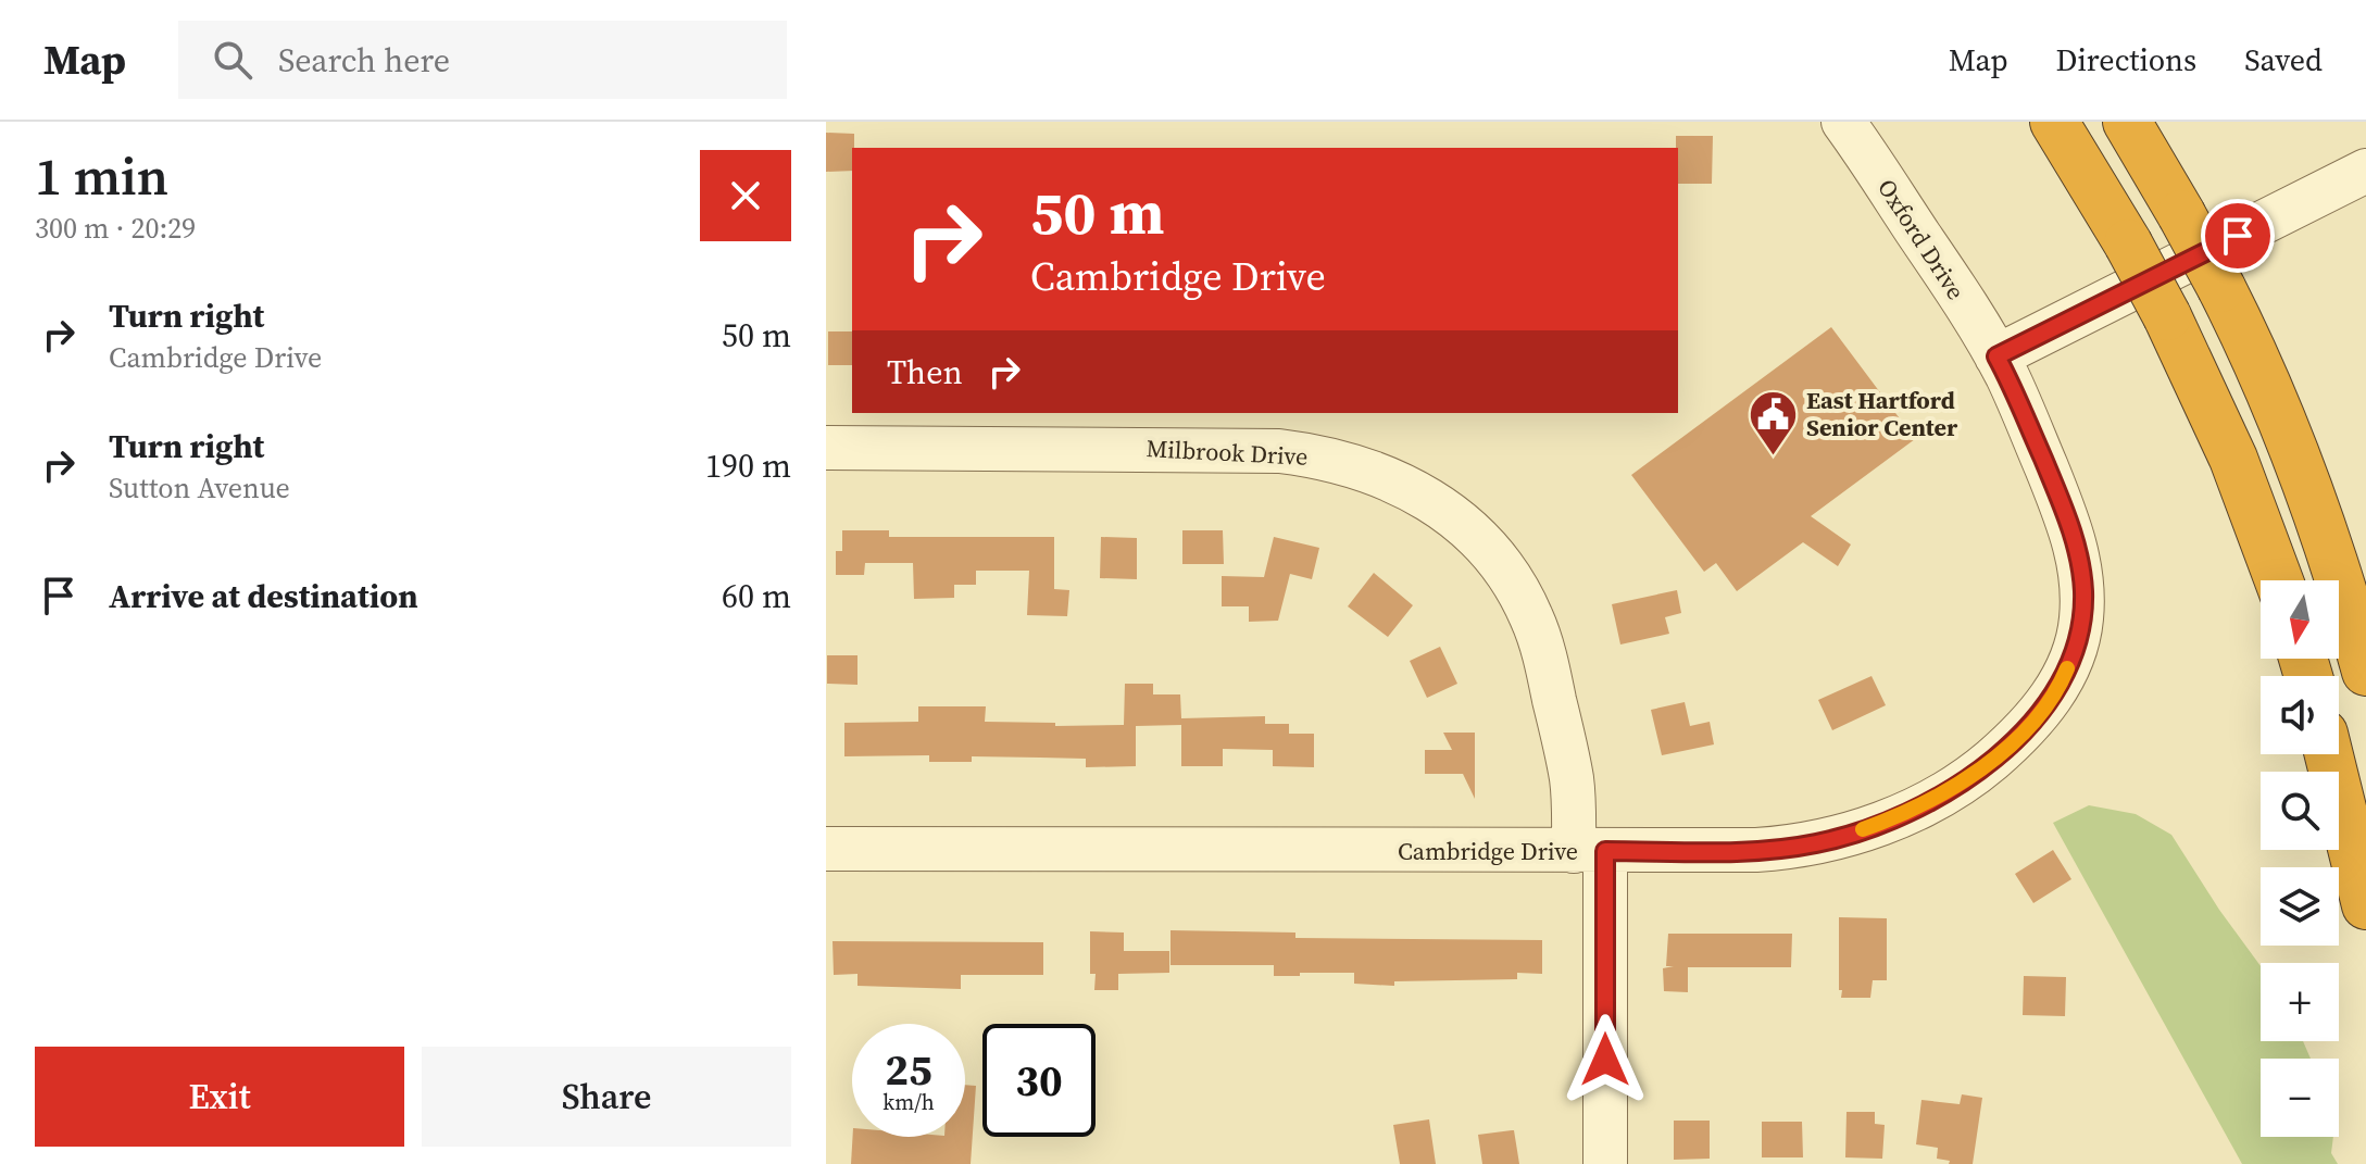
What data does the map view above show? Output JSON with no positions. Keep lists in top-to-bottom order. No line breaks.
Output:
{"streets":{"street":["Oxford Drive","Milbrook Drive","Cambridge Drive"]},"crossings":[["Oxford Drive","Cambridge Drive"],["Milbrook Drive","Cambridge Drive"]],"places":{"public building":["East Hartford Senior Center"]},"north":"bottom","page":{"header":"Map","search":"Search here","nav":["Map","Directions","Saved"],"heading":["1 min","300 m · 20:29"],"turn":["50 m","Cambridge Drive"],"list":[{"name":"Turn right","note":"Cambridge Drive","value":"50 m"},{"name":"Turn right","note":"Sutton Avenue","value":"190 m"},{"name":"Arrive at destination","value":"60 m"}],"then":"Then","map_buttons":["+","−"],"speed":"25 km/h","limit":"30","buttons":["Exit","Share"]}}
